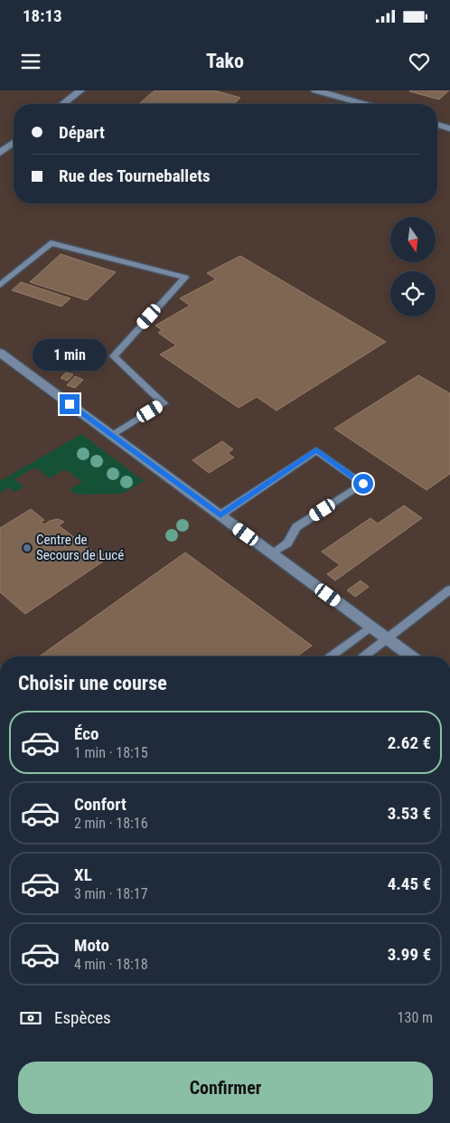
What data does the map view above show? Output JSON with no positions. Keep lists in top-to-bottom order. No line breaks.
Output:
{"places":["Centre de Secours de Lucé"],"north":"bottom","page":{"status":"18:13","header":"Tako","banner":["Départ","Rue des Tourneballets"],"bubble":"1 min","heading":"Choisir une course","list":[{"name":"Éco","note":"1 min · 18:15","value":"2.62 €"},{"name":"Confort","note":"2 min · 18:16","value":"3.53 €"},{"name":"XL","note":"3 min · 18:17","value":"4.45 €"},{"name":"Moto","note":"4 min · 18:18","value":"3.99 €"}],"pay":["Espèces","130 m"],"buttons":"Confirmer"}}
